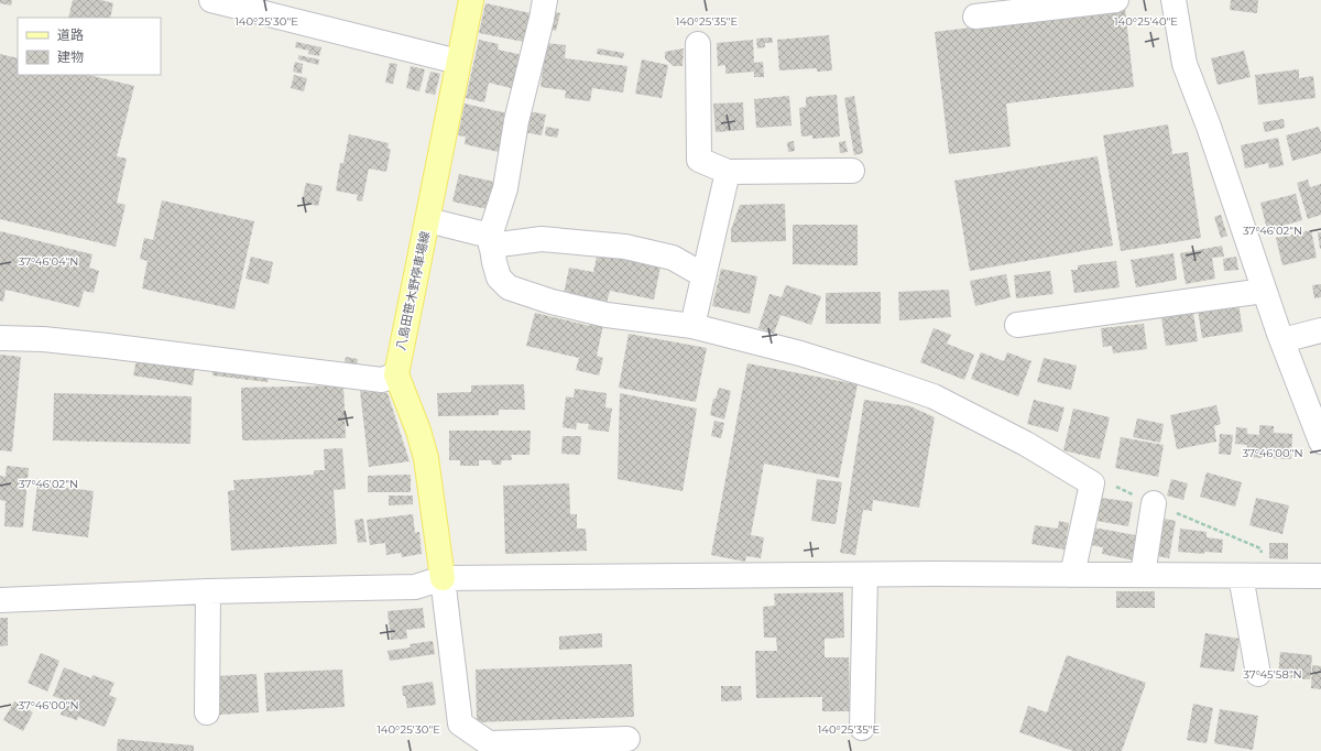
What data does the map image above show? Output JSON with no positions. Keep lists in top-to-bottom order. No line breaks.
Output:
{"streets":{"main road":["八島田笹木野停車場線"]},"legend":["道路","建物"],"coordinates":["140°25'30\"E","140°25'35\"E","140°25'40\"E","37°46'02\"N","37°46'04\"N","37°46'00\"N","37°45'58\"N"]}
